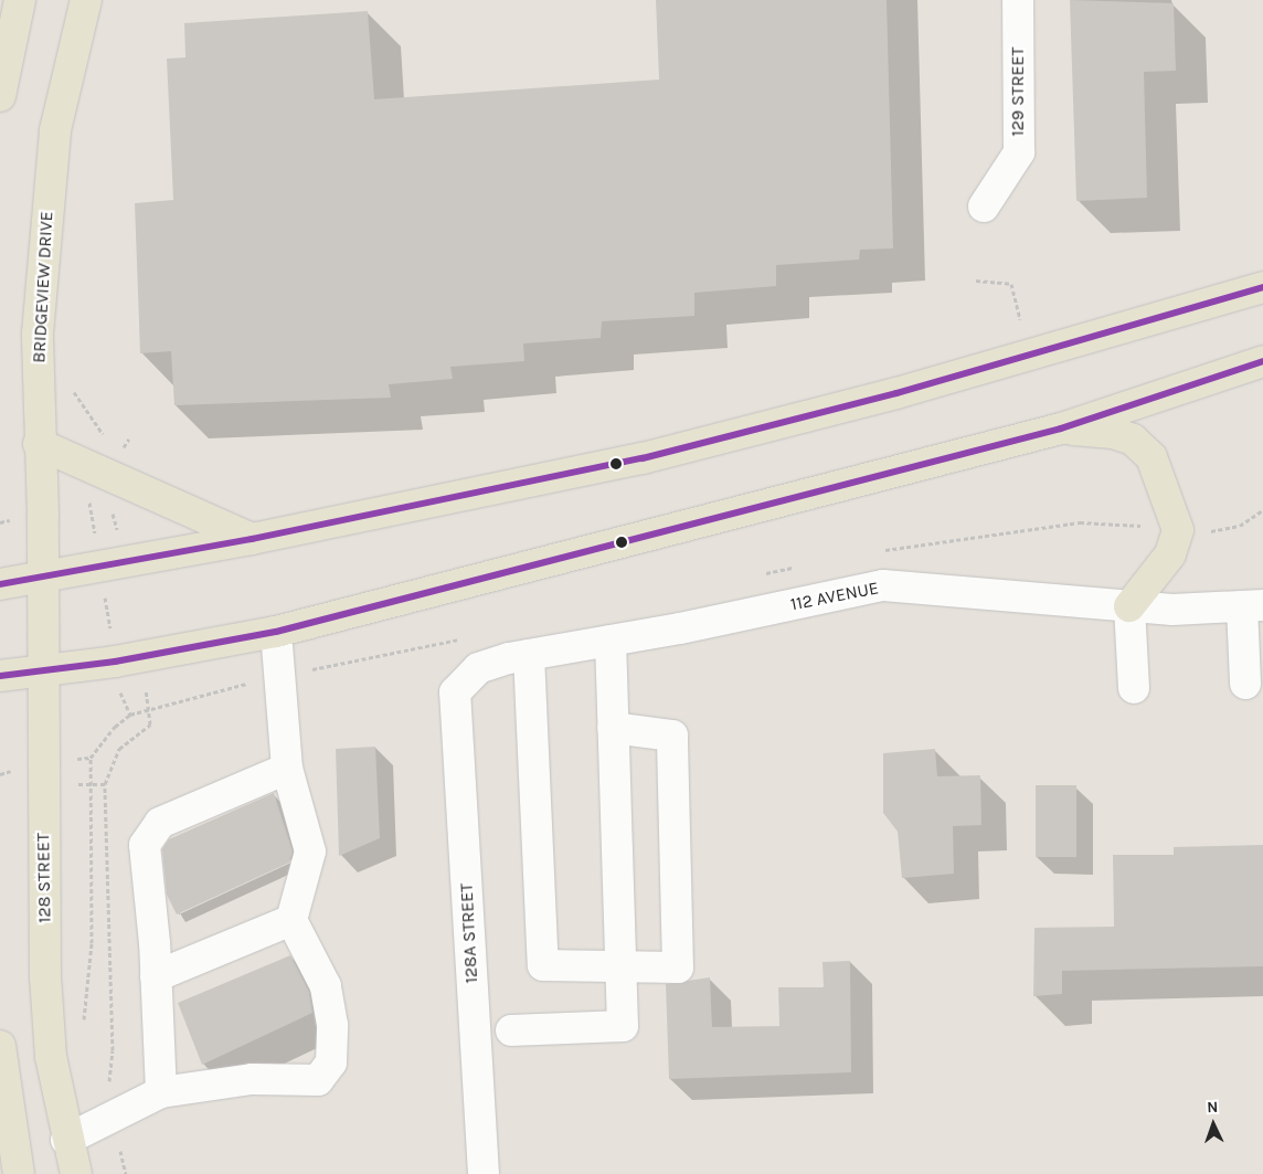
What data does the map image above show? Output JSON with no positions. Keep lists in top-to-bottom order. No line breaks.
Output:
{"streets":{"main road":["BRIDGEVIEW DRIVE","128 STREET"],"street":["129 STREET","112 AVENUE","128A STREET"]},"crossings":[["BRIDGEVIEW DRIVE","128 STREET"],["112 AVENUE","128A STREET"]],"north":"top"}
